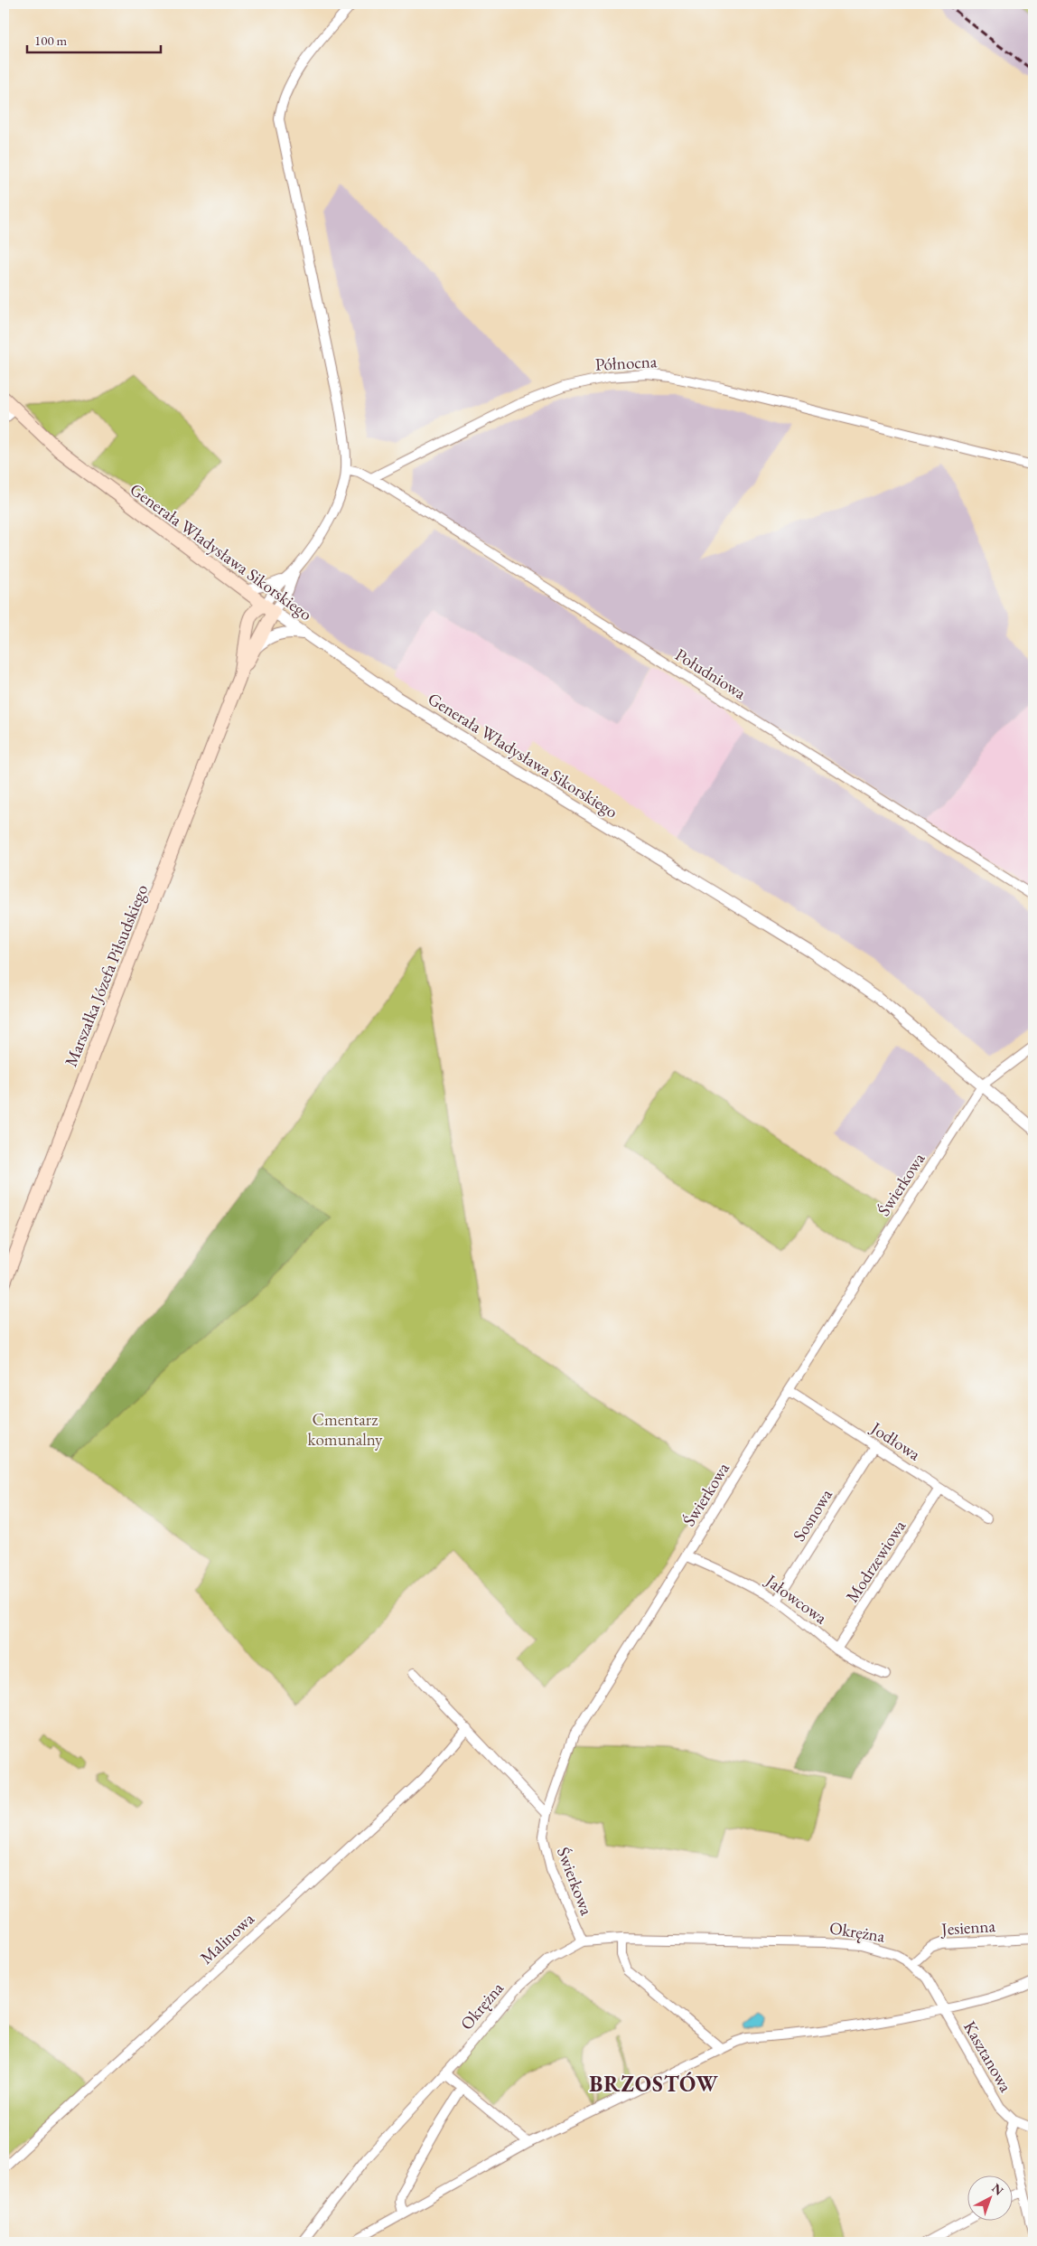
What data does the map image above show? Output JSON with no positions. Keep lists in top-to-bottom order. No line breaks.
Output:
{"streets":{"main road":["Generała Władysława Sikorskiego","Marszałka Józefa Piłsudskiego"],"street":["Północna","Południowa","Świerkowa","Jodłowa","Sosnowa","Modrzewiowa","Jałowcowa","Jesienna","Okrężna","Malinowa","Kasztanowa"]},"crossings":[["Północna","Południowa"],["Generała Władysława Sikorskiego","Marszałka Józefa Piłsudskiego"],["Generała Władysława Sikorskiego","Świerkowa"],["Świerkowa","Jodłowa"],["Świerkowa","Jałowcowa"],["Świerkowa","Okrężna"],["Jodłowa","Sosnowa"],["Jodłowa","Modrzewiowa"],["Sosnowa","Jałowcowa"],["Modrzewiowa","Jałowcowa"],["Jesienna","Okrężna"],["Okrężna","Kasztanowa"]],"districts":["BRZOSTÓW"],"parks":["Cmentarz komunalny"],"scale_bar":"100 m","north":"top right"}
